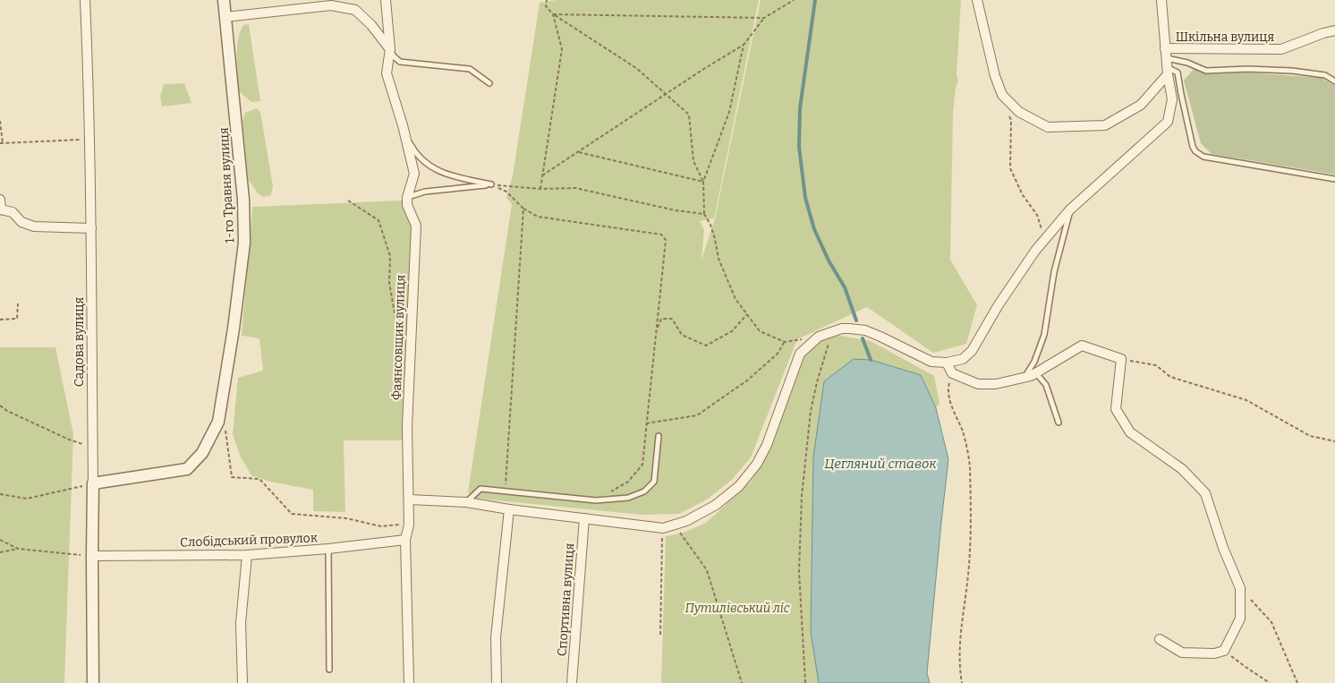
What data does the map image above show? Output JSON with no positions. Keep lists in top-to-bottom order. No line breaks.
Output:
{"streets":{"street":["Шкільна вулиця","1-го Травня вулиця","Фаянсовщик вулиця","Садова вулиця","Слобідський провулок","Спортивна вулиця"]},"crossings":[["1-го Травня вулиця","Садова вулиця"],["Фаянсовщик вулиця","Слобідський провулок"],["Садова вулиця","Слобідський провулок"]],"water":["Цегляний ставок"],"parks":["Путилівський ліс"]}
